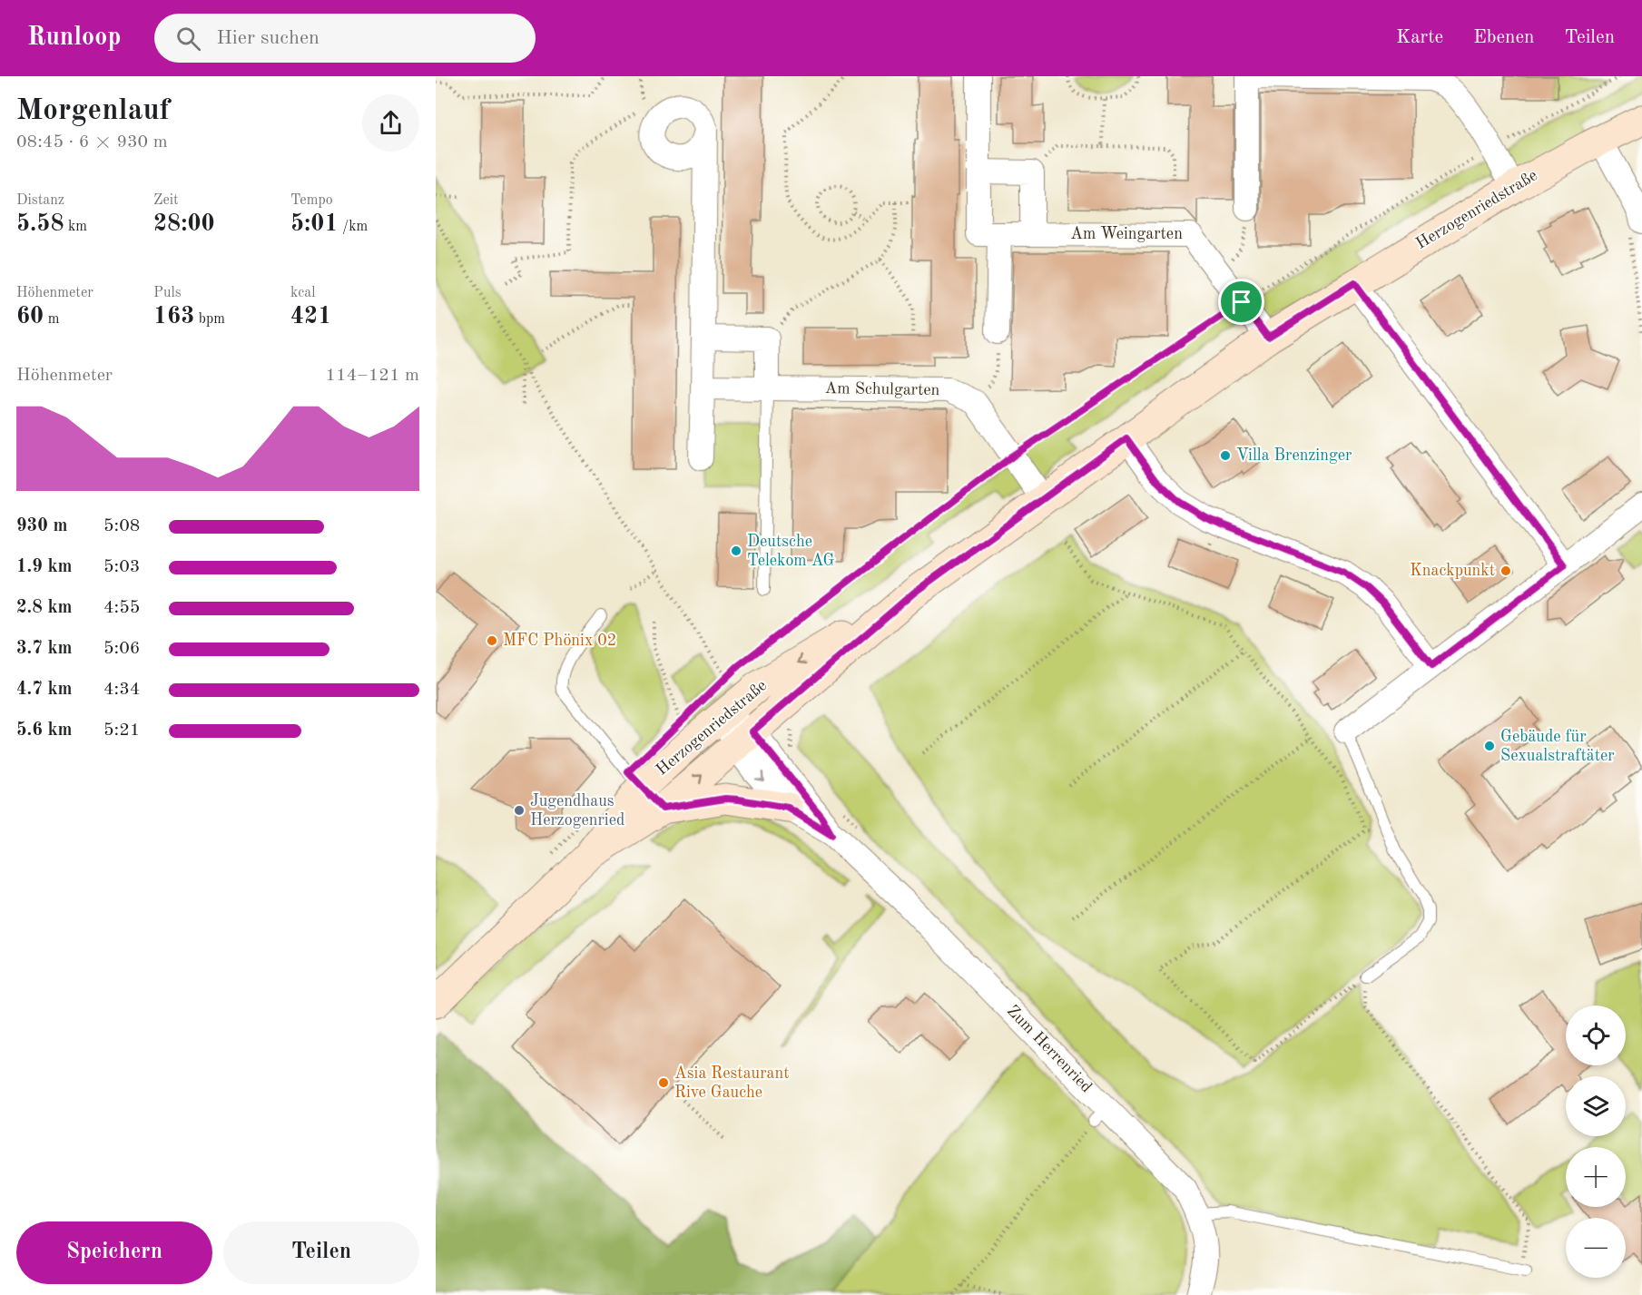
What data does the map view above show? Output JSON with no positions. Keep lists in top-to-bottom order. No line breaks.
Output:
{"streets":{"street":["Herzogenriedstraße","Am Weingarten","Am Schulgarten","Zum Herrenried"]},"crossings":[["Herzogenriedstraße","Am Weingarten"],["Herzogenriedstraße","Zum Herrenried"]],"places":["Villa Brenzinger","Deutsche Telekom AG","Knackpunkt","MFC Phönix 02","Gebäude für Sexualstraftäter","Jugendhaus Herzogenried","Asia Restaurant Rive Gauche"],"page":{"header":"Runloop","search":"Hier suchen","nav":["Karte","Ebenen","Teilen"],"heading":["Morgenlauf","08:45 · 6 × 930 m"],"stats":[["Distanz","5.58 km"],["Zeit","28:00"],["Tempo","5:01 /km"],["Höhenmeter","60 m"],["Puls","163 bpm"],["kcal","421"]],"chart":["Höhenmeter","114–121 m"],"list":[{"name":"930 m","note":"5:08"},{"name":"1.9 km","note":"5:03"},{"name":"2.8 km","note":"4:55"},{"name":"3.7 km","note":"5:06"},{"name":"4.7 km","note":"4:34"},{"name":"5.6 km","note":"5:21"}],"map_buttons":["+","−"],"buttons":["Speichern","Teilen"]}}
